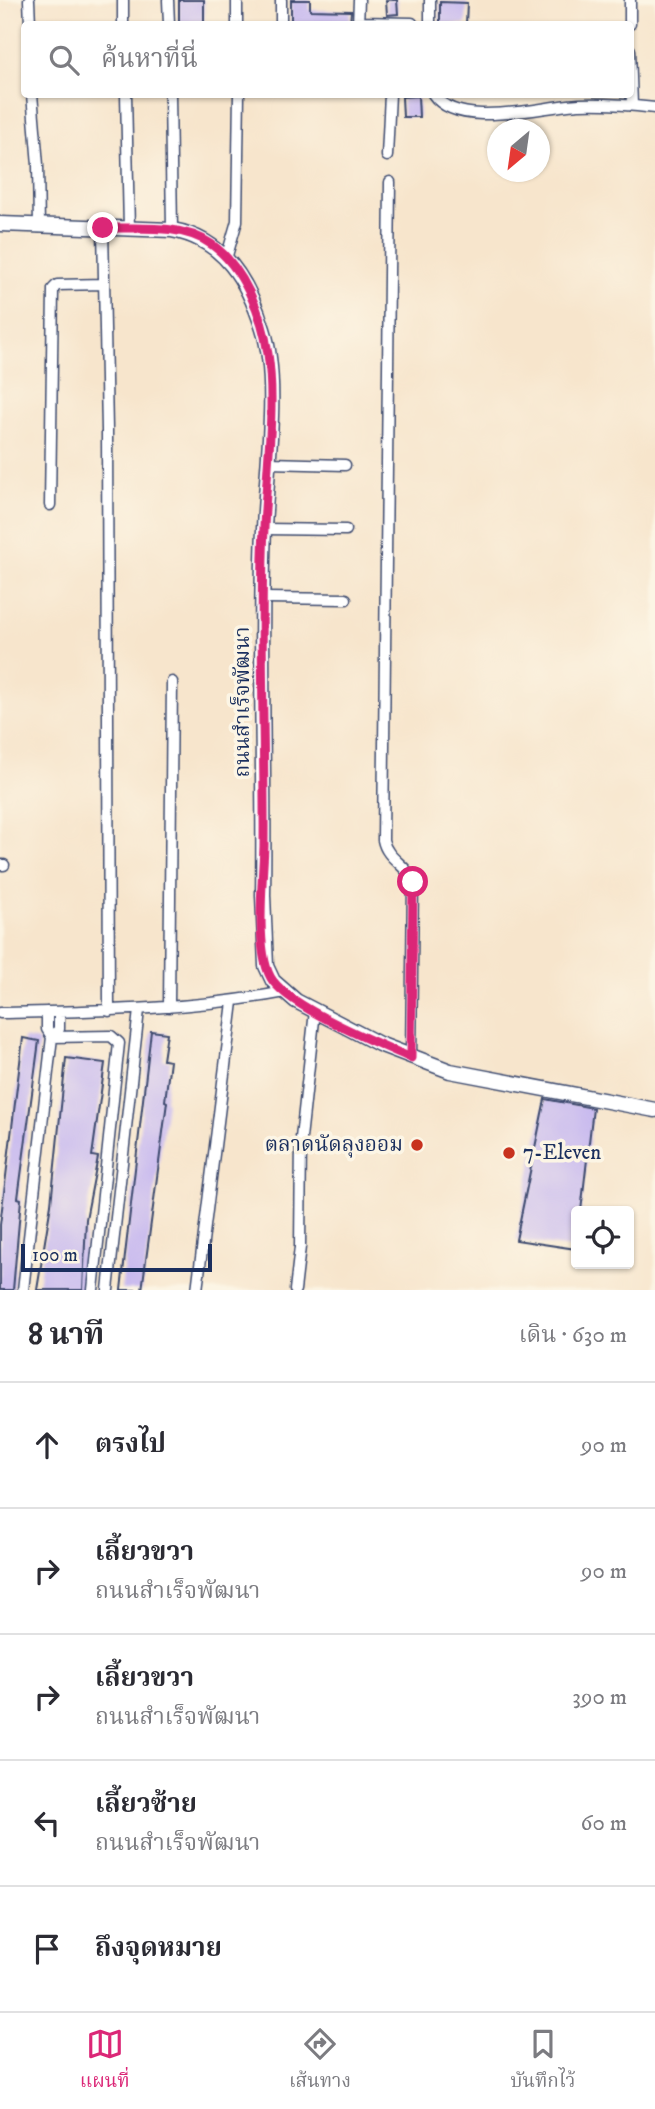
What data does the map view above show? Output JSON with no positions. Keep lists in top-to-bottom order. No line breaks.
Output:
{"streets":{"street":["ถนนสำเร็จพัฒนา"]},"places":["ตลาดนัดลุงออม","7-Eleven"],"scale_bar":"100 m","north":"bottom left","page":{"search":"ค้นหาที่นี่","scale":"100 m","heading":["8 นาที","เดิน · 630 m"],"list":[["ตรงไป","90 m"],["เลี้ยวขวา","ถนนสำเร็จพัฒนา","90 m"],["เลี้ยวขวา","ถนนสำเร็จพัฒนา","390 m"],["เลี้ยวซ้าย","ถนนสำเร็จพัฒนา","60 m"],"ถึงจุดหมาย"],"nav":["แผนที่","เส้นทาง","บันทึกไว้"]}}
